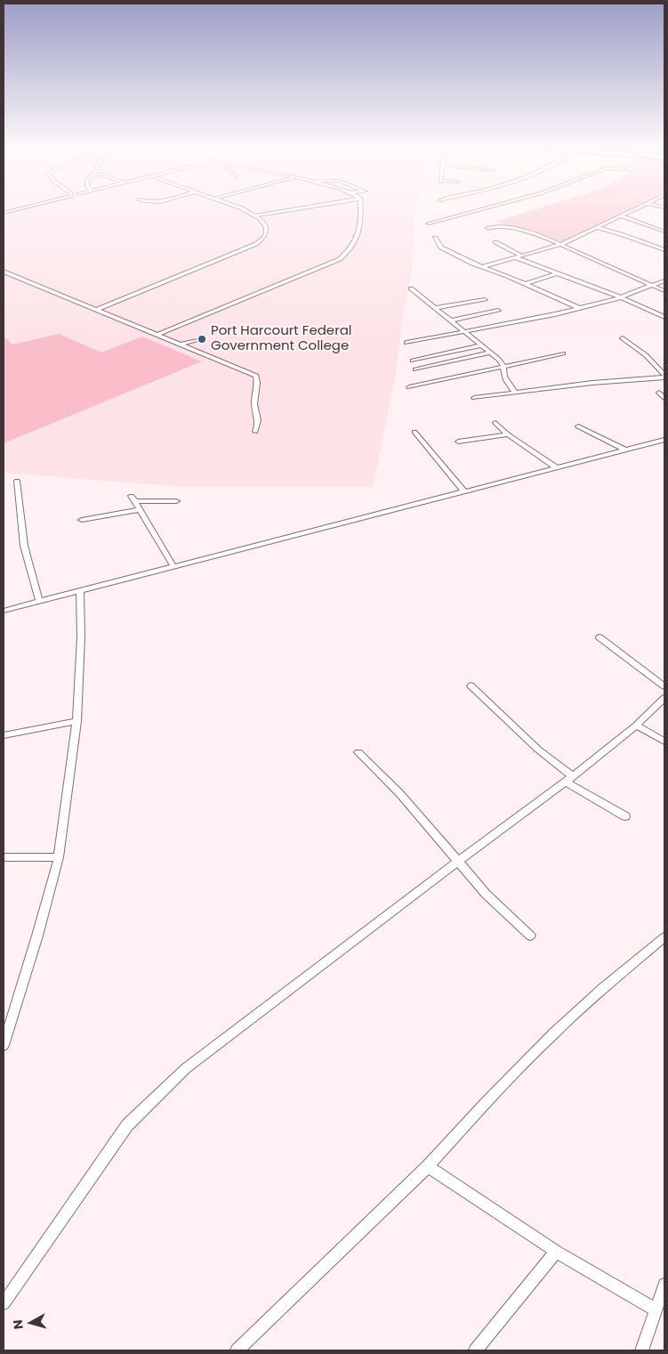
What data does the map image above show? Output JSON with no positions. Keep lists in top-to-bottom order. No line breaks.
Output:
{"places":["Port Harcourt Federal Government College"],"north":"left"}
